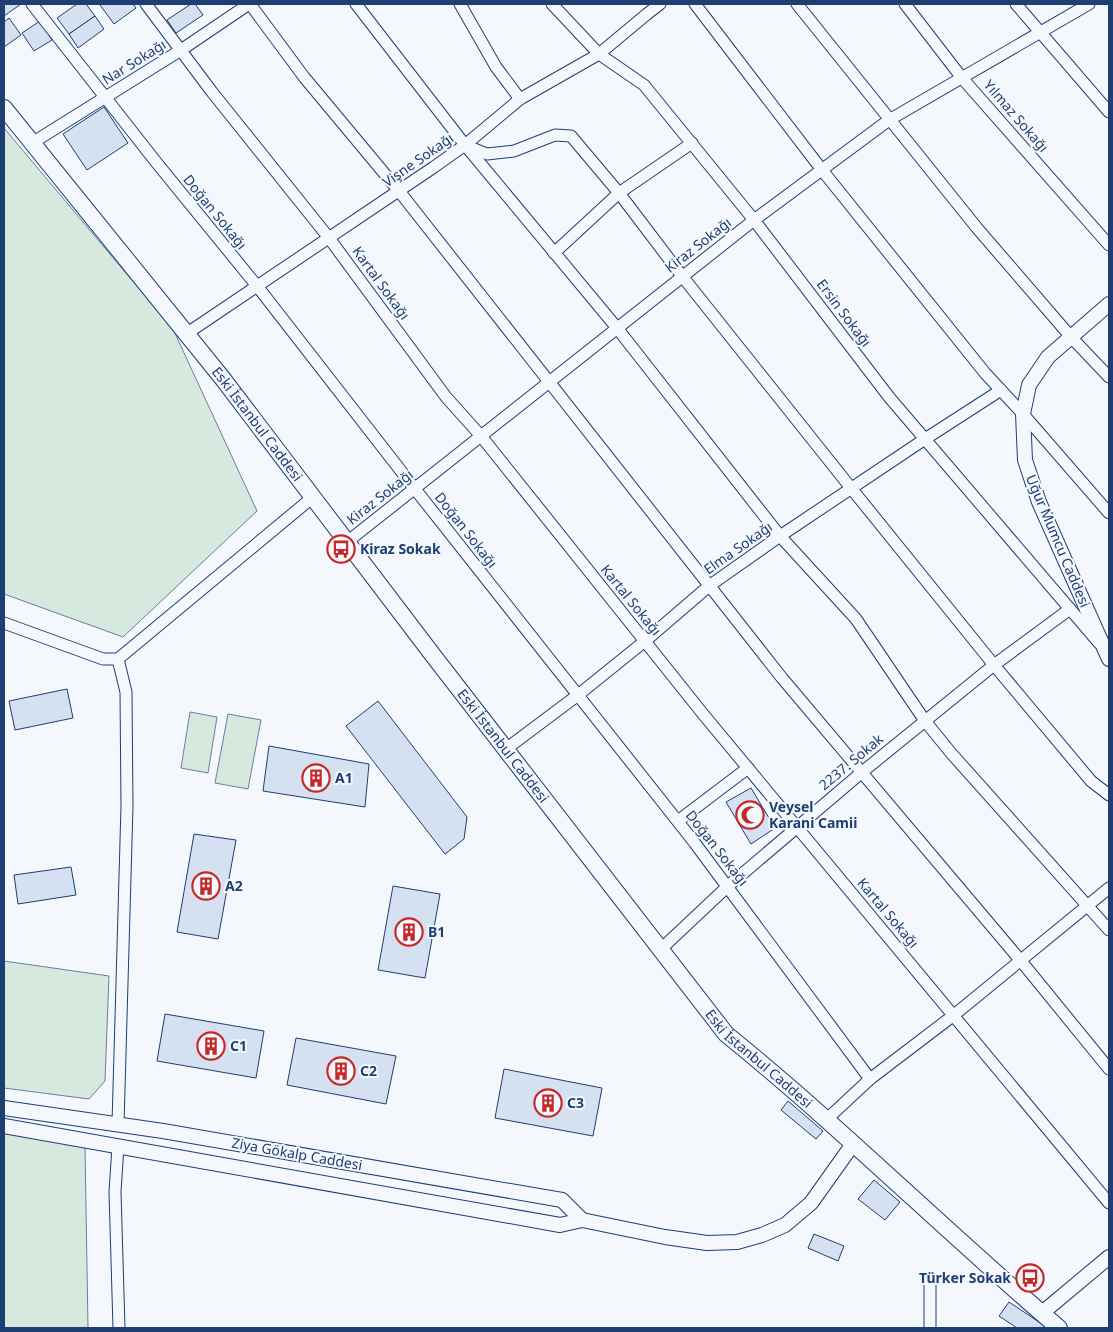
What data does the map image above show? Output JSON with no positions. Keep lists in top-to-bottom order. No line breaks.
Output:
{"streets":{"main road":["Eski İstanbul Caddesi"],"street":["Nar Sokağı","Yılmaz Sokağı","Vişne Sokağı","Doğan Sokağı","Kiraz Sokağı","Kartal Sokağı","Ersin Sokağı","Uğur Mumcu Caddesi","Elma Sokağı","2237. Sokak","Ziya Gökalp Caddesi"]},"crossings":[["Nar Sokağı","Doğan Sokağı"],["Nar Sokağı","Kartal Sokağı"],["Nar Sokağı","Eski İstanbul Caddesi"],["Yılmaz Sokağı","Kiraz Sokağı"],["Vişne Sokağı","Doğan Sokağı"],["Vişne Sokağı","Kartal Sokağı"],["Vişne Sokağı","Ersin Sokağı"],["Vişne Sokağı","Eski İstanbul Caddesi"],["Doğan Sokağı","Kiraz Sokağı"],["Doğan Sokağı","Elma Sokağı"],["Doğan Sokağı","2237. Sokak"],["Kiraz Sokağı","Kartal Sokağı"],["Kiraz Sokağı","Ersin Sokağı"],["Kiraz Sokağı","Eski İstanbul Caddesi"],["Kartal Sokağı","Elma Sokağı"],["Kartal Sokağı","2237. Sokak"],["Ersin Sokağı","Uğur Mumcu Caddesi"],["Ersin Sokağı","Elma Sokağı"],["Ersin Sokağı","2237. Sokak"],["Eski İstanbul Caddesi","Elma Sokağı"],["Eski İstanbul Caddesi","2237. Sokak"],["Eski İstanbul Caddesi","Ziya Gökalp Caddesi"]],"places":{"bus stop":["Kiraz Sokak","Türker Sokak"],"building":["A1","A2","B1","C1","C2","C3"],"mosque":["Veysel Karani Camii"]}}
